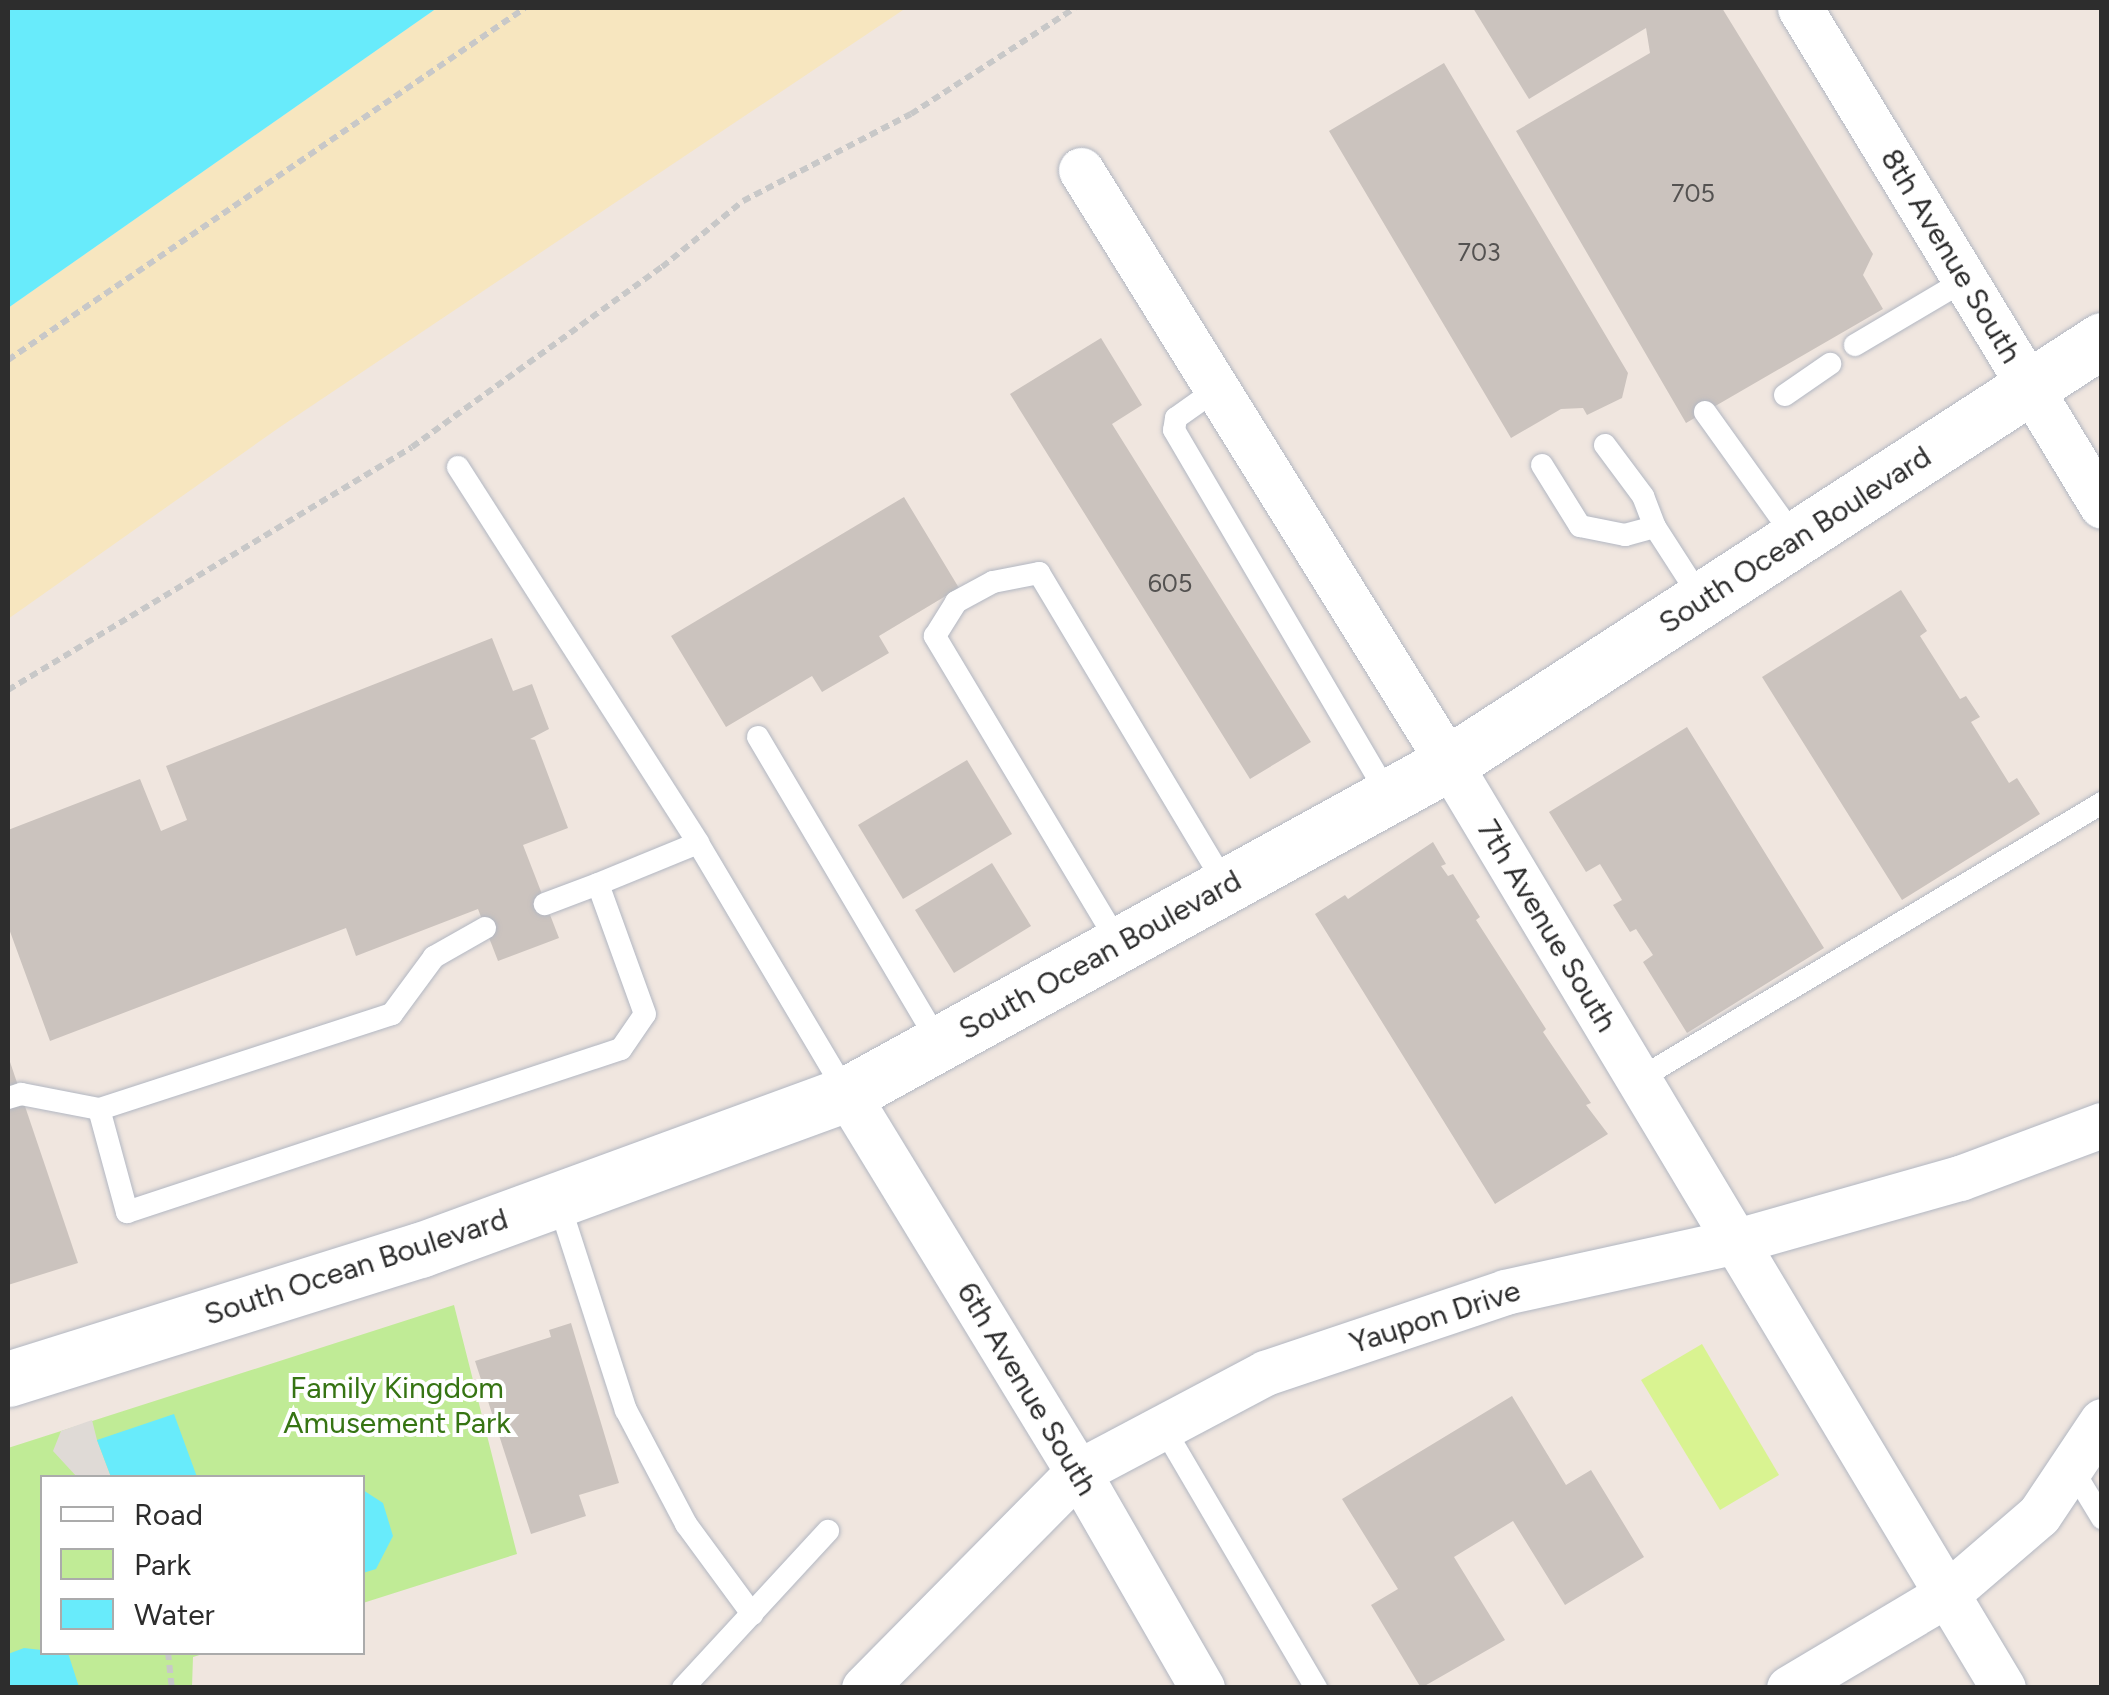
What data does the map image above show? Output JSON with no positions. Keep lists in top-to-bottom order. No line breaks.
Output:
{"streets":{"main road":["South Ocean Boulevard"],"street":["8th Avenue South","7th Avenue South","Yaupon Drive","6th Avenue South"]},"crossings":[["8th Avenue South","South Ocean Boulevard"],["South Ocean Boulevard","7th Avenue South"],["South Ocean Boulevard","6th Avenue South"],["7th Avenue South","Yaupon Drive"],["Yaupon Drive","6th Avenue South"]],"parks":["Family Kingdom Amusement Park"],"house_numbers":["705","703","605"],"legend":["Road","Park","Water"]}
